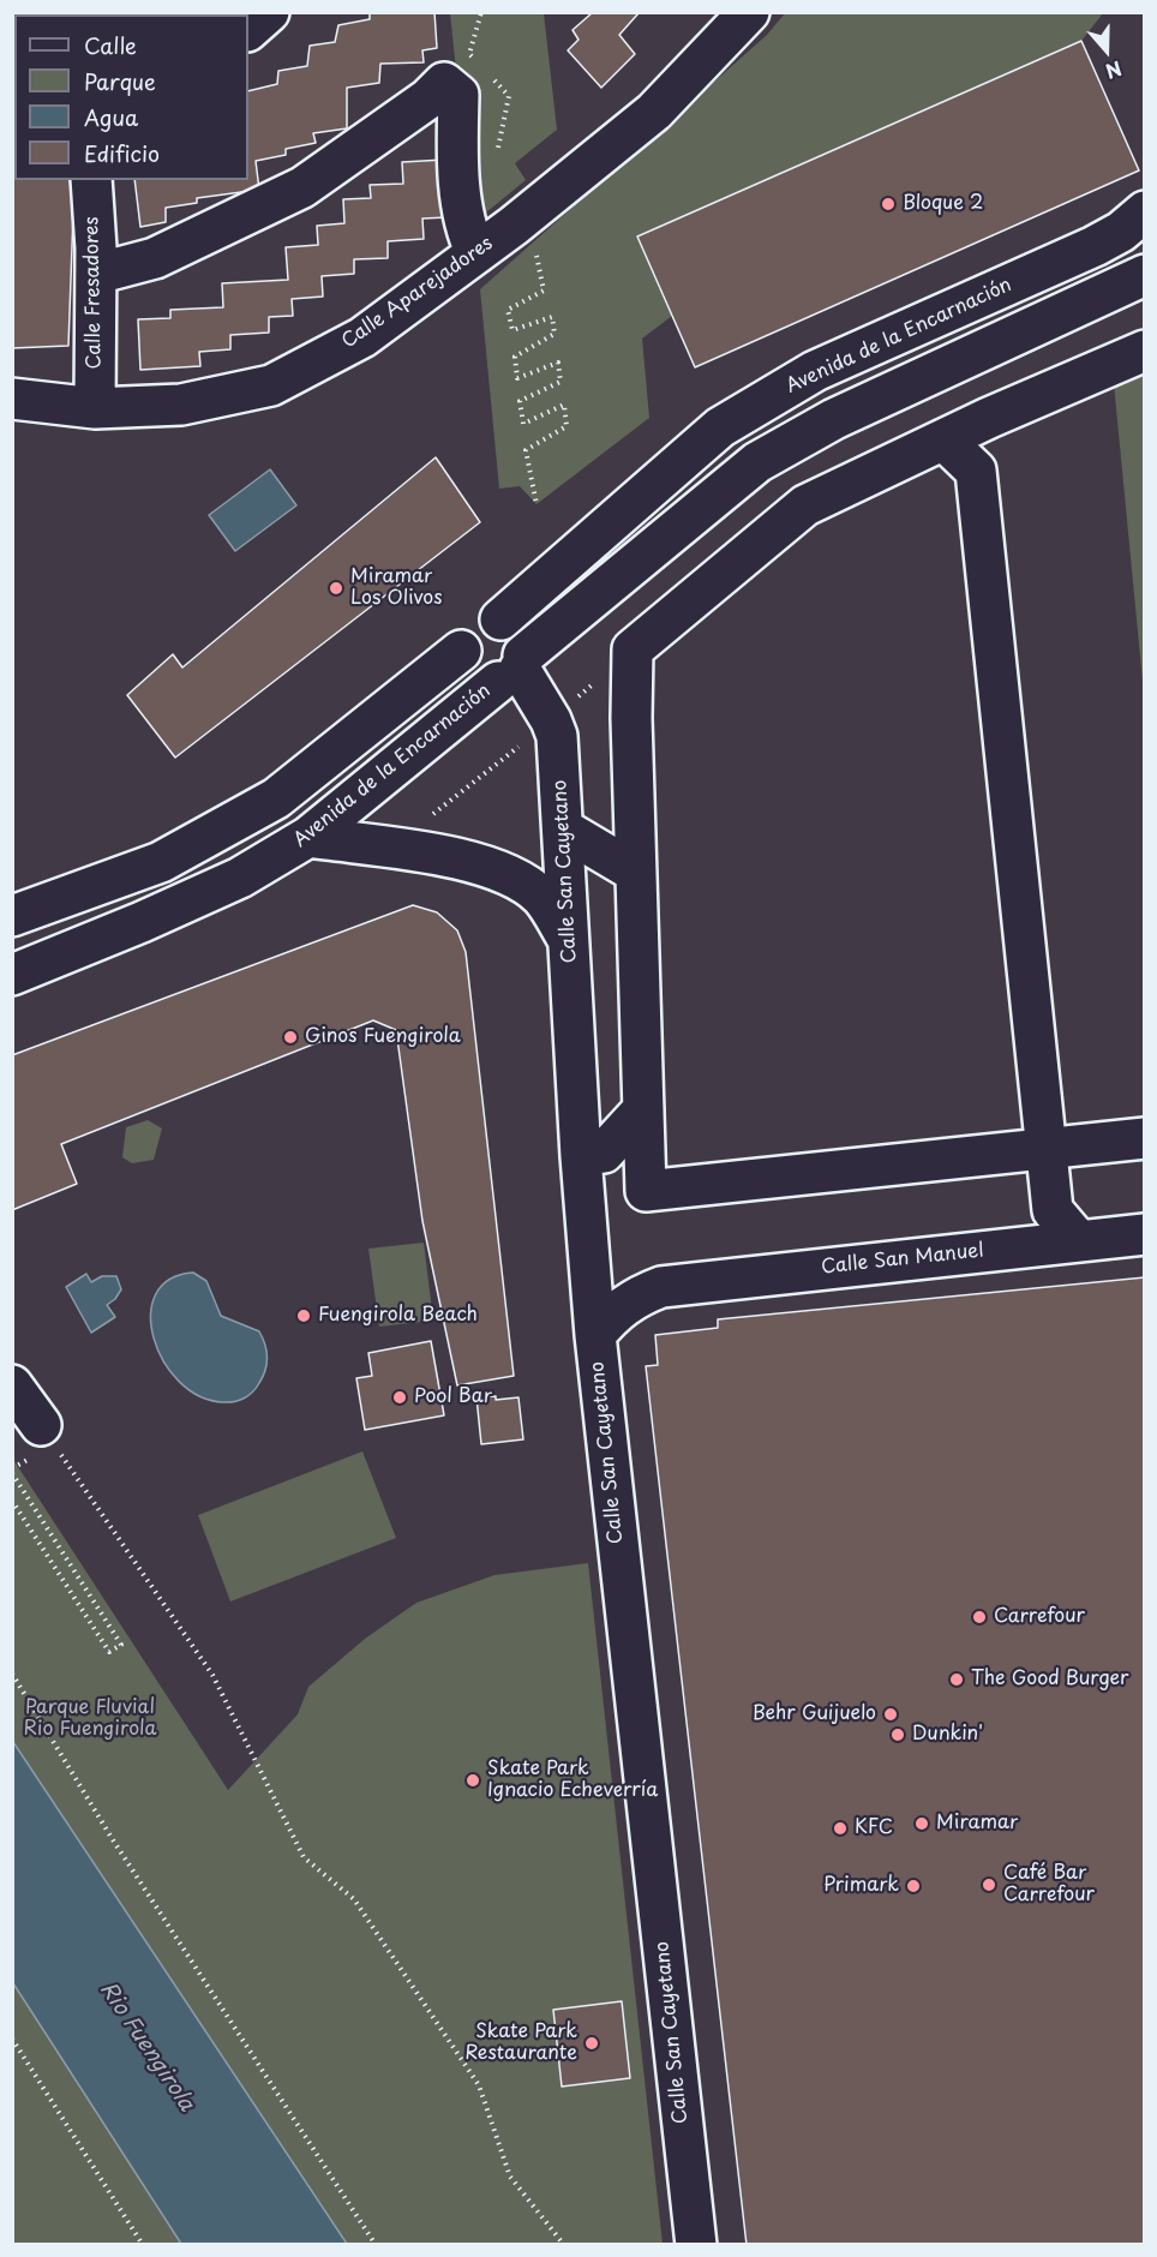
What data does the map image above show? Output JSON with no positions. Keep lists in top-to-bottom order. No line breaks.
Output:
{"streets":{"street":["Calle Fresadores","Calle Aparejadores","Avenida de la Encarnación","Calle San Cayetano","Calle San Manuel"]},"crossings":[["Calle Fresadores","Calle Aparejadores"],["Avenida de la Encarnación","Calle San Cayetano"],["Calle San Cayetano","Calle San Manuel"]],"water":["Rio Fuengirola"],"parks":["Parque Fluvial Rio Fuengirola"],"places":["Bloque 2","Miramar Los Olivos","Ginos Fuengirola","Fuengirola Beach","Pool Bar","Carrefour","The Good Burger","Behr Guijuelo","Dunkin'","Skate Park Ignacio Echeverría","Miramar","KFC","Café Bar Carrefour","Primark","Skate Park Restaurante"],"legend":["Calle","Parque","Agua","Edificio"],"north":"bottom"}
